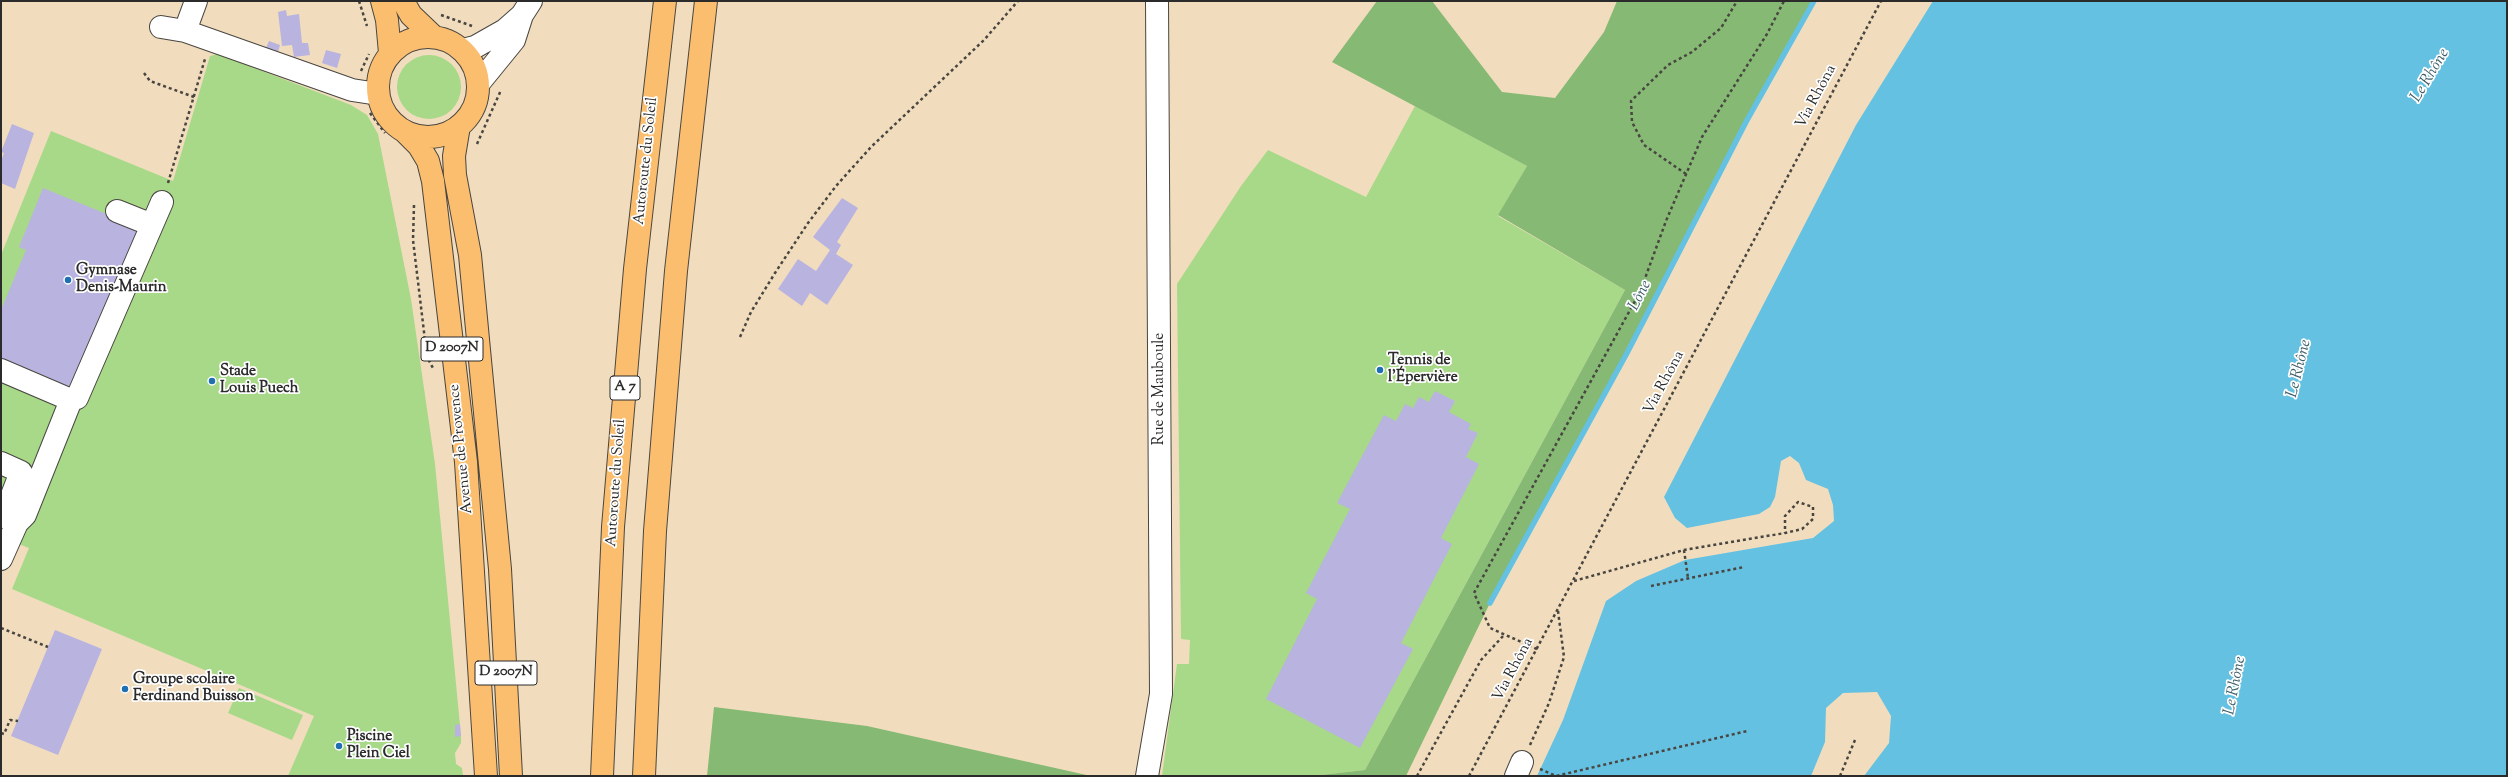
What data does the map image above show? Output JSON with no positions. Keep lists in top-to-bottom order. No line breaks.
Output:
{"streets":{"main road":["Autoroute du Soleil","D 2007N","A 7","Avenue de Provence"],"street":["Rue de Mauboule"],"path":["Via Rhôna"]},"water":["Le Rhône","Lône"],"places":["Gymnase Denis-Maurin","Tennis de l'Épervière","Stade Louis Puech","Groupe scolaire Ferdinand Buisson","Piscine Plein Ciel"]}
